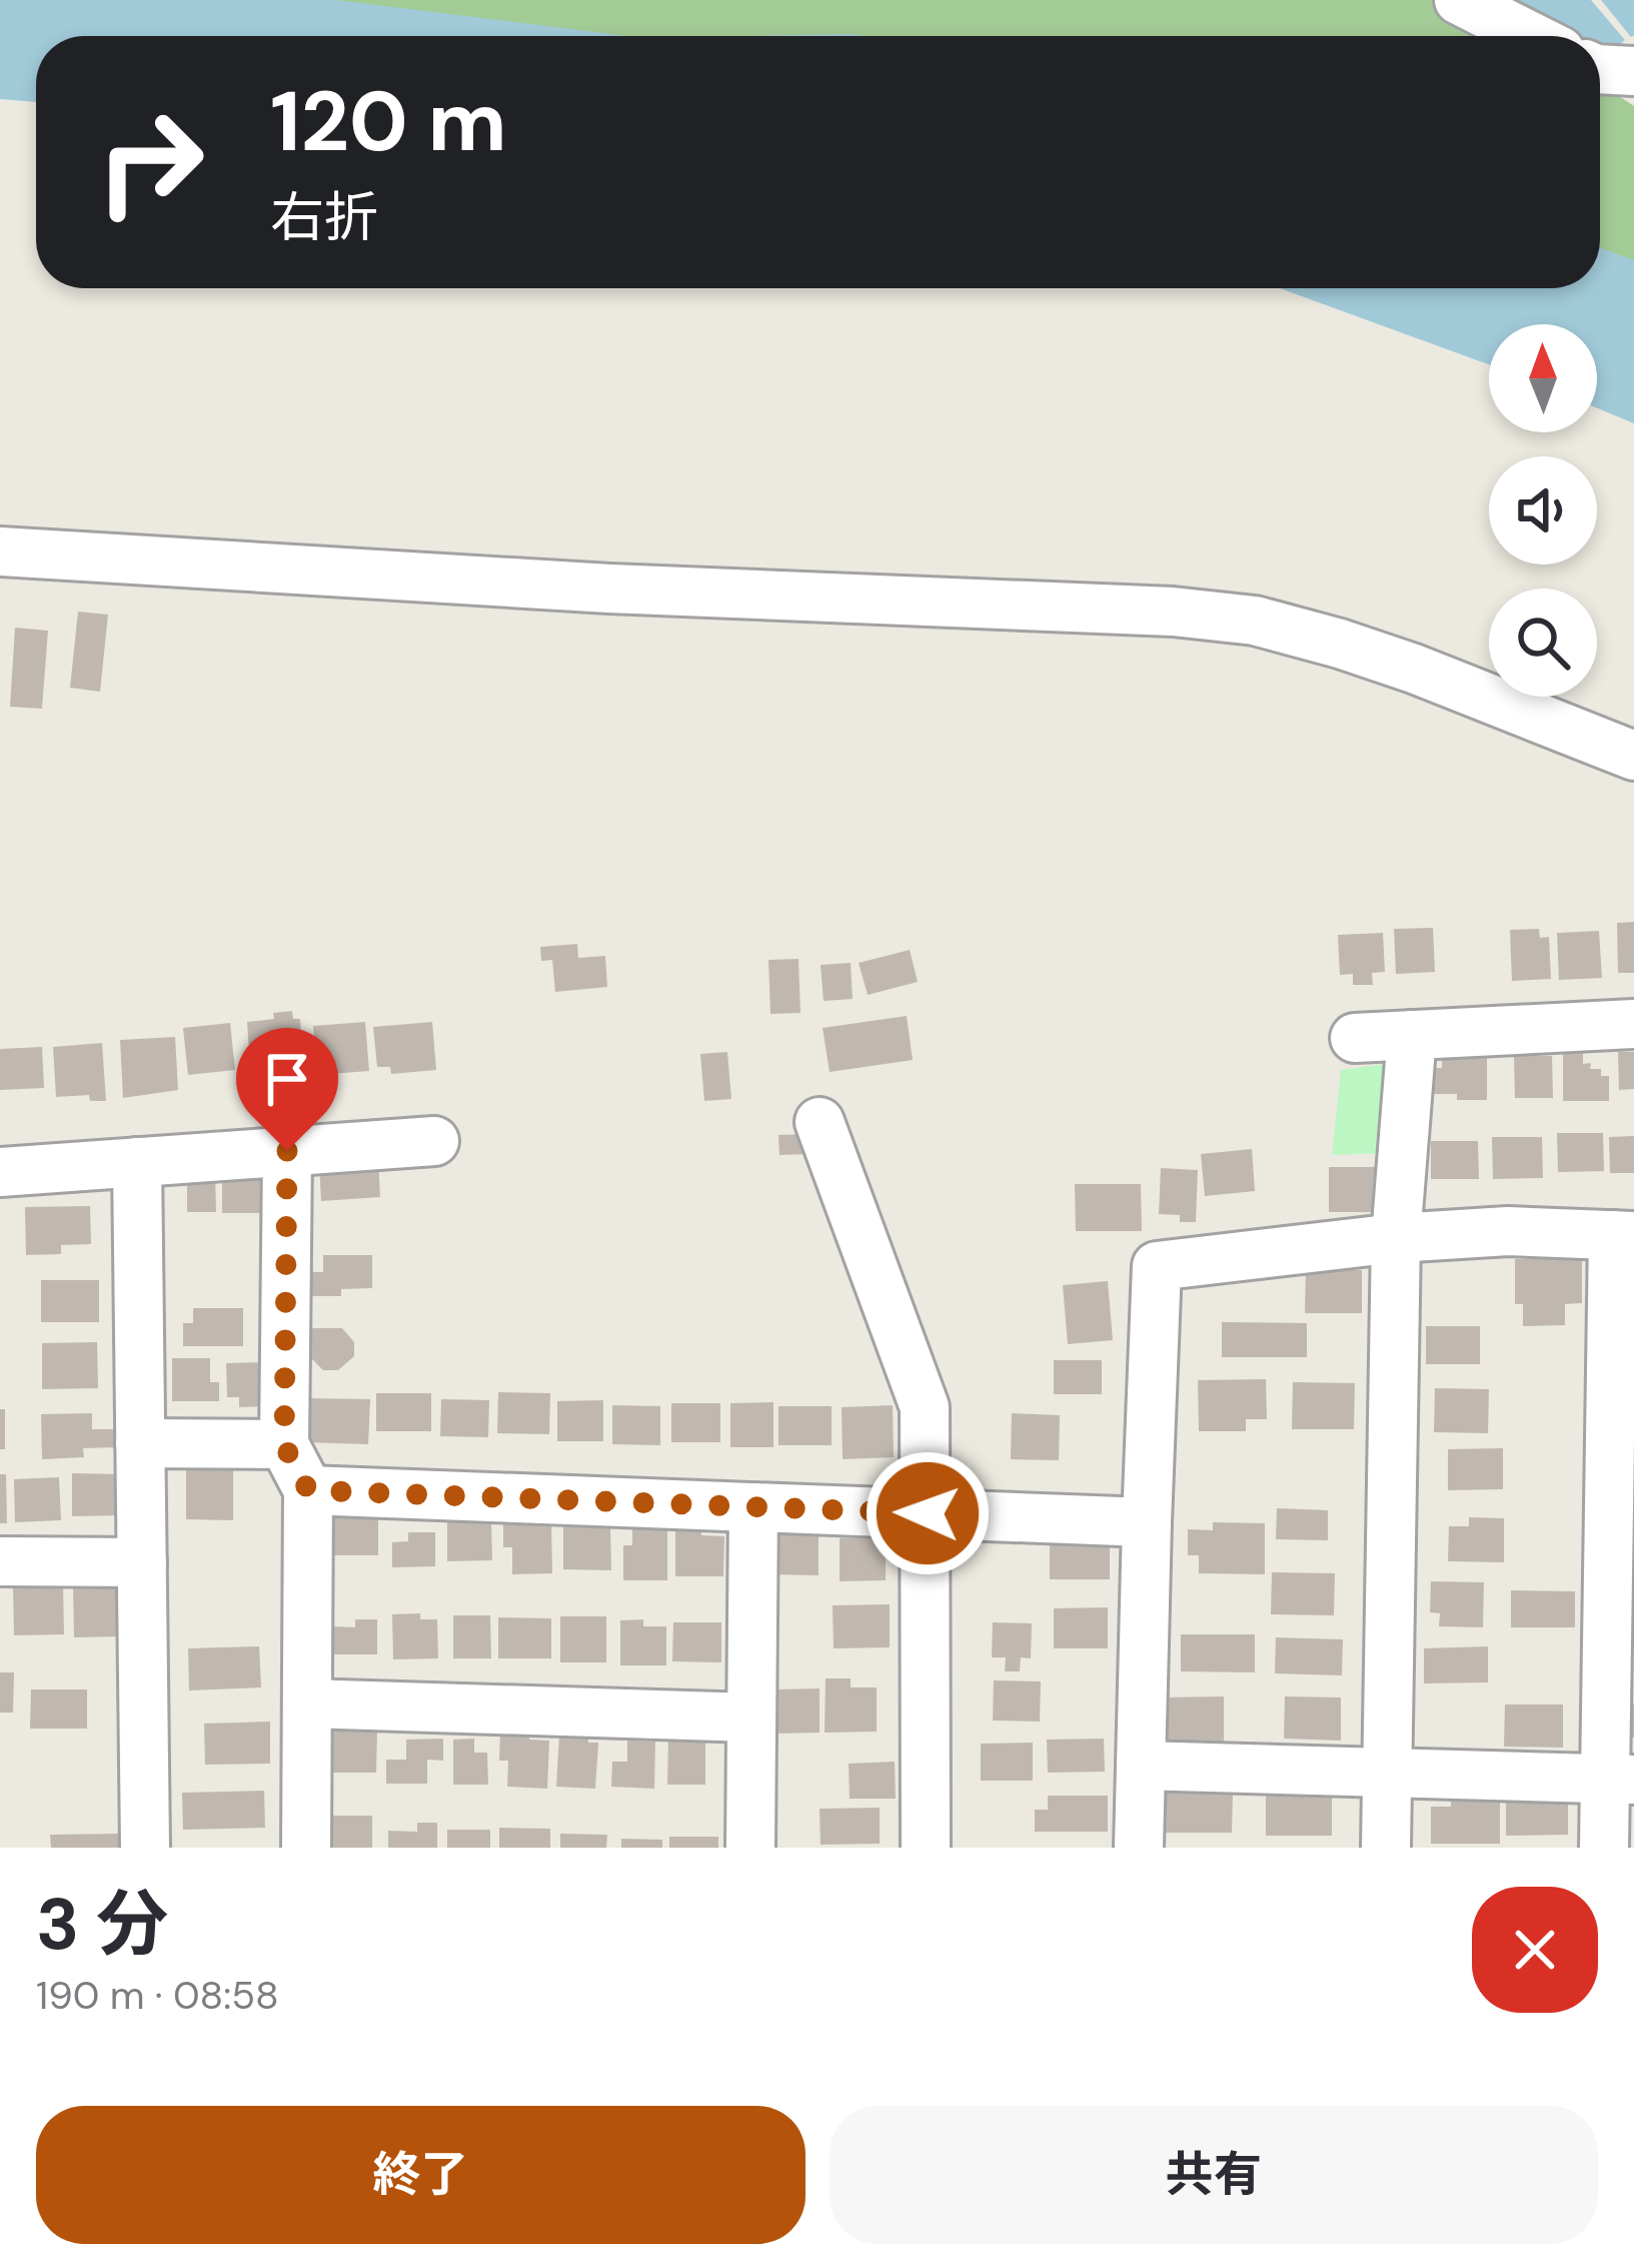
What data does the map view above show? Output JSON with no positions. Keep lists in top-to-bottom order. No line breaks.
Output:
{"north":"top","page":{"turn":["120 m","右折"],"heading":["3 分","190 m · 08:58"],"buttons":["終了","共有"]}}
